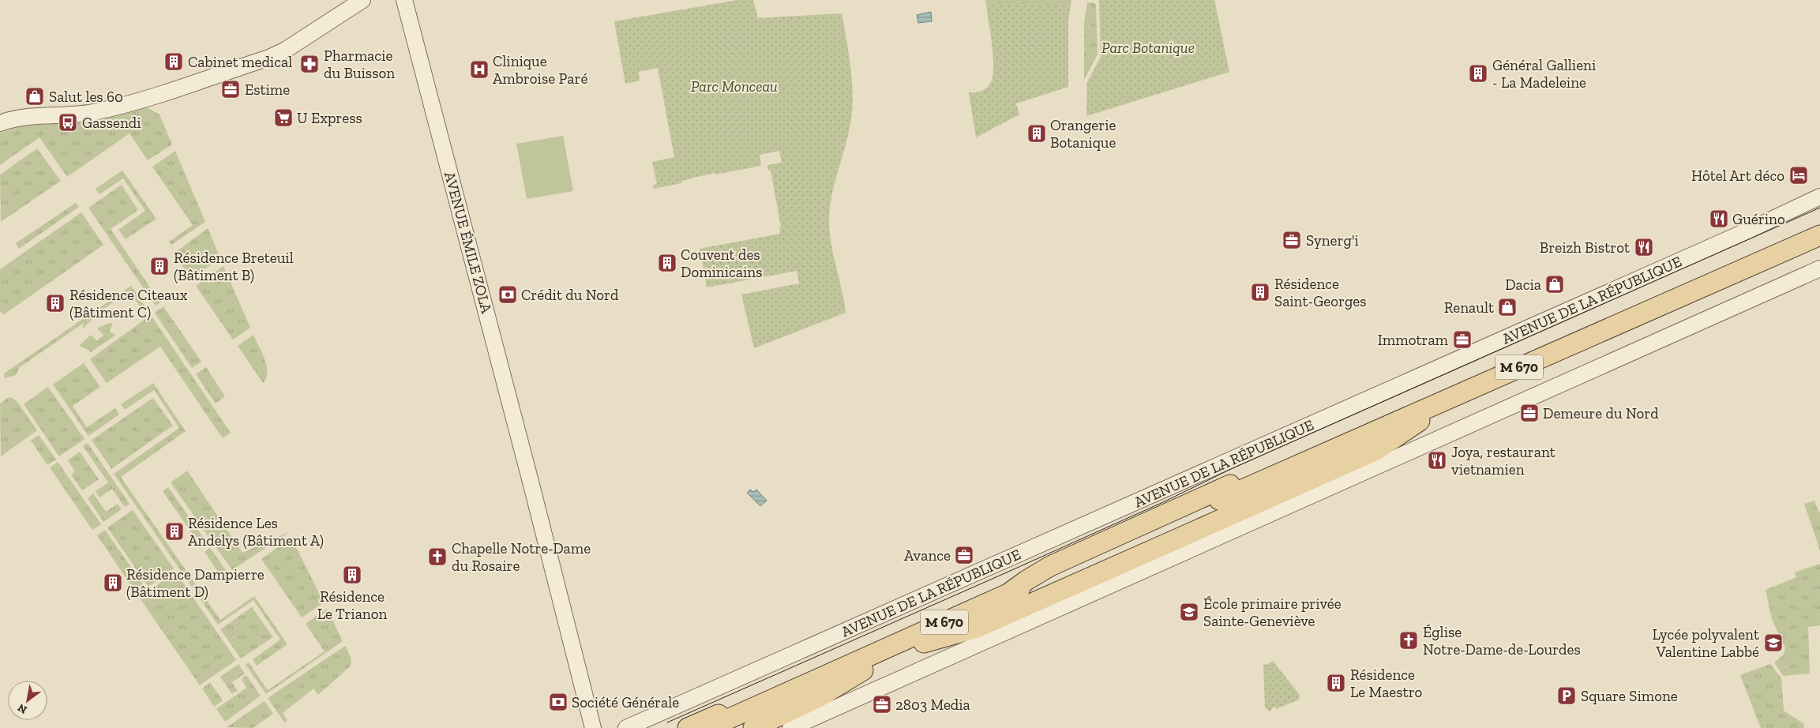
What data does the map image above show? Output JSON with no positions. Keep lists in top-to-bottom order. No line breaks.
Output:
{"streets":{"main road":["M 670"],"street":["AVENUE ÉMILE ZOLA","AVENUE DE LA RÉPUBLIQUE"]},"parks":["Parc Botanique","Parc Monceau"],"places":{"building":["Cabinet medical","Général Gallieni - La Madeleine","Orangerie Botanique","Couvent des Dominicains","Résidence Breteuil (Bâtiment B)","Résidence Saint-Georges","Résidence Citeaux (Bâtiment C)","Résidence Les Andelys (Bâtiment A)","Résidence Le Trianon","Résidence Dampierre (Bâtiment D)","Résidence Le Maestro"],"pharmacy":["Pharmacie du Buisson"],"hospital":["Clinique Ambroise Paré"],"office":["Estime","Synerg'i","Immotram","Demeure du Nord","Avance","2803 Media"],"shop":["Salut les 60","Dacia","Renault"],"supermarket":["U Express"],"bus stop":["Gassendi"],"hotel":["Hôtel Art déco"],"restaurant":["Guérino","Breizh Bistrot","Joya, restaurant vietnamien"],"bank":["Crédit du Nord","Société Générale"],"church":["Chapelle Notre-Dame du Rosaire","Église Notre-Dame-de-Lourdes"],"school or university":["École primaire privée Sainte-Geneviève","Lycée polyvalent Valentine Labbé"],"parking":["Square Simone"]},"north":"bottom left"}
